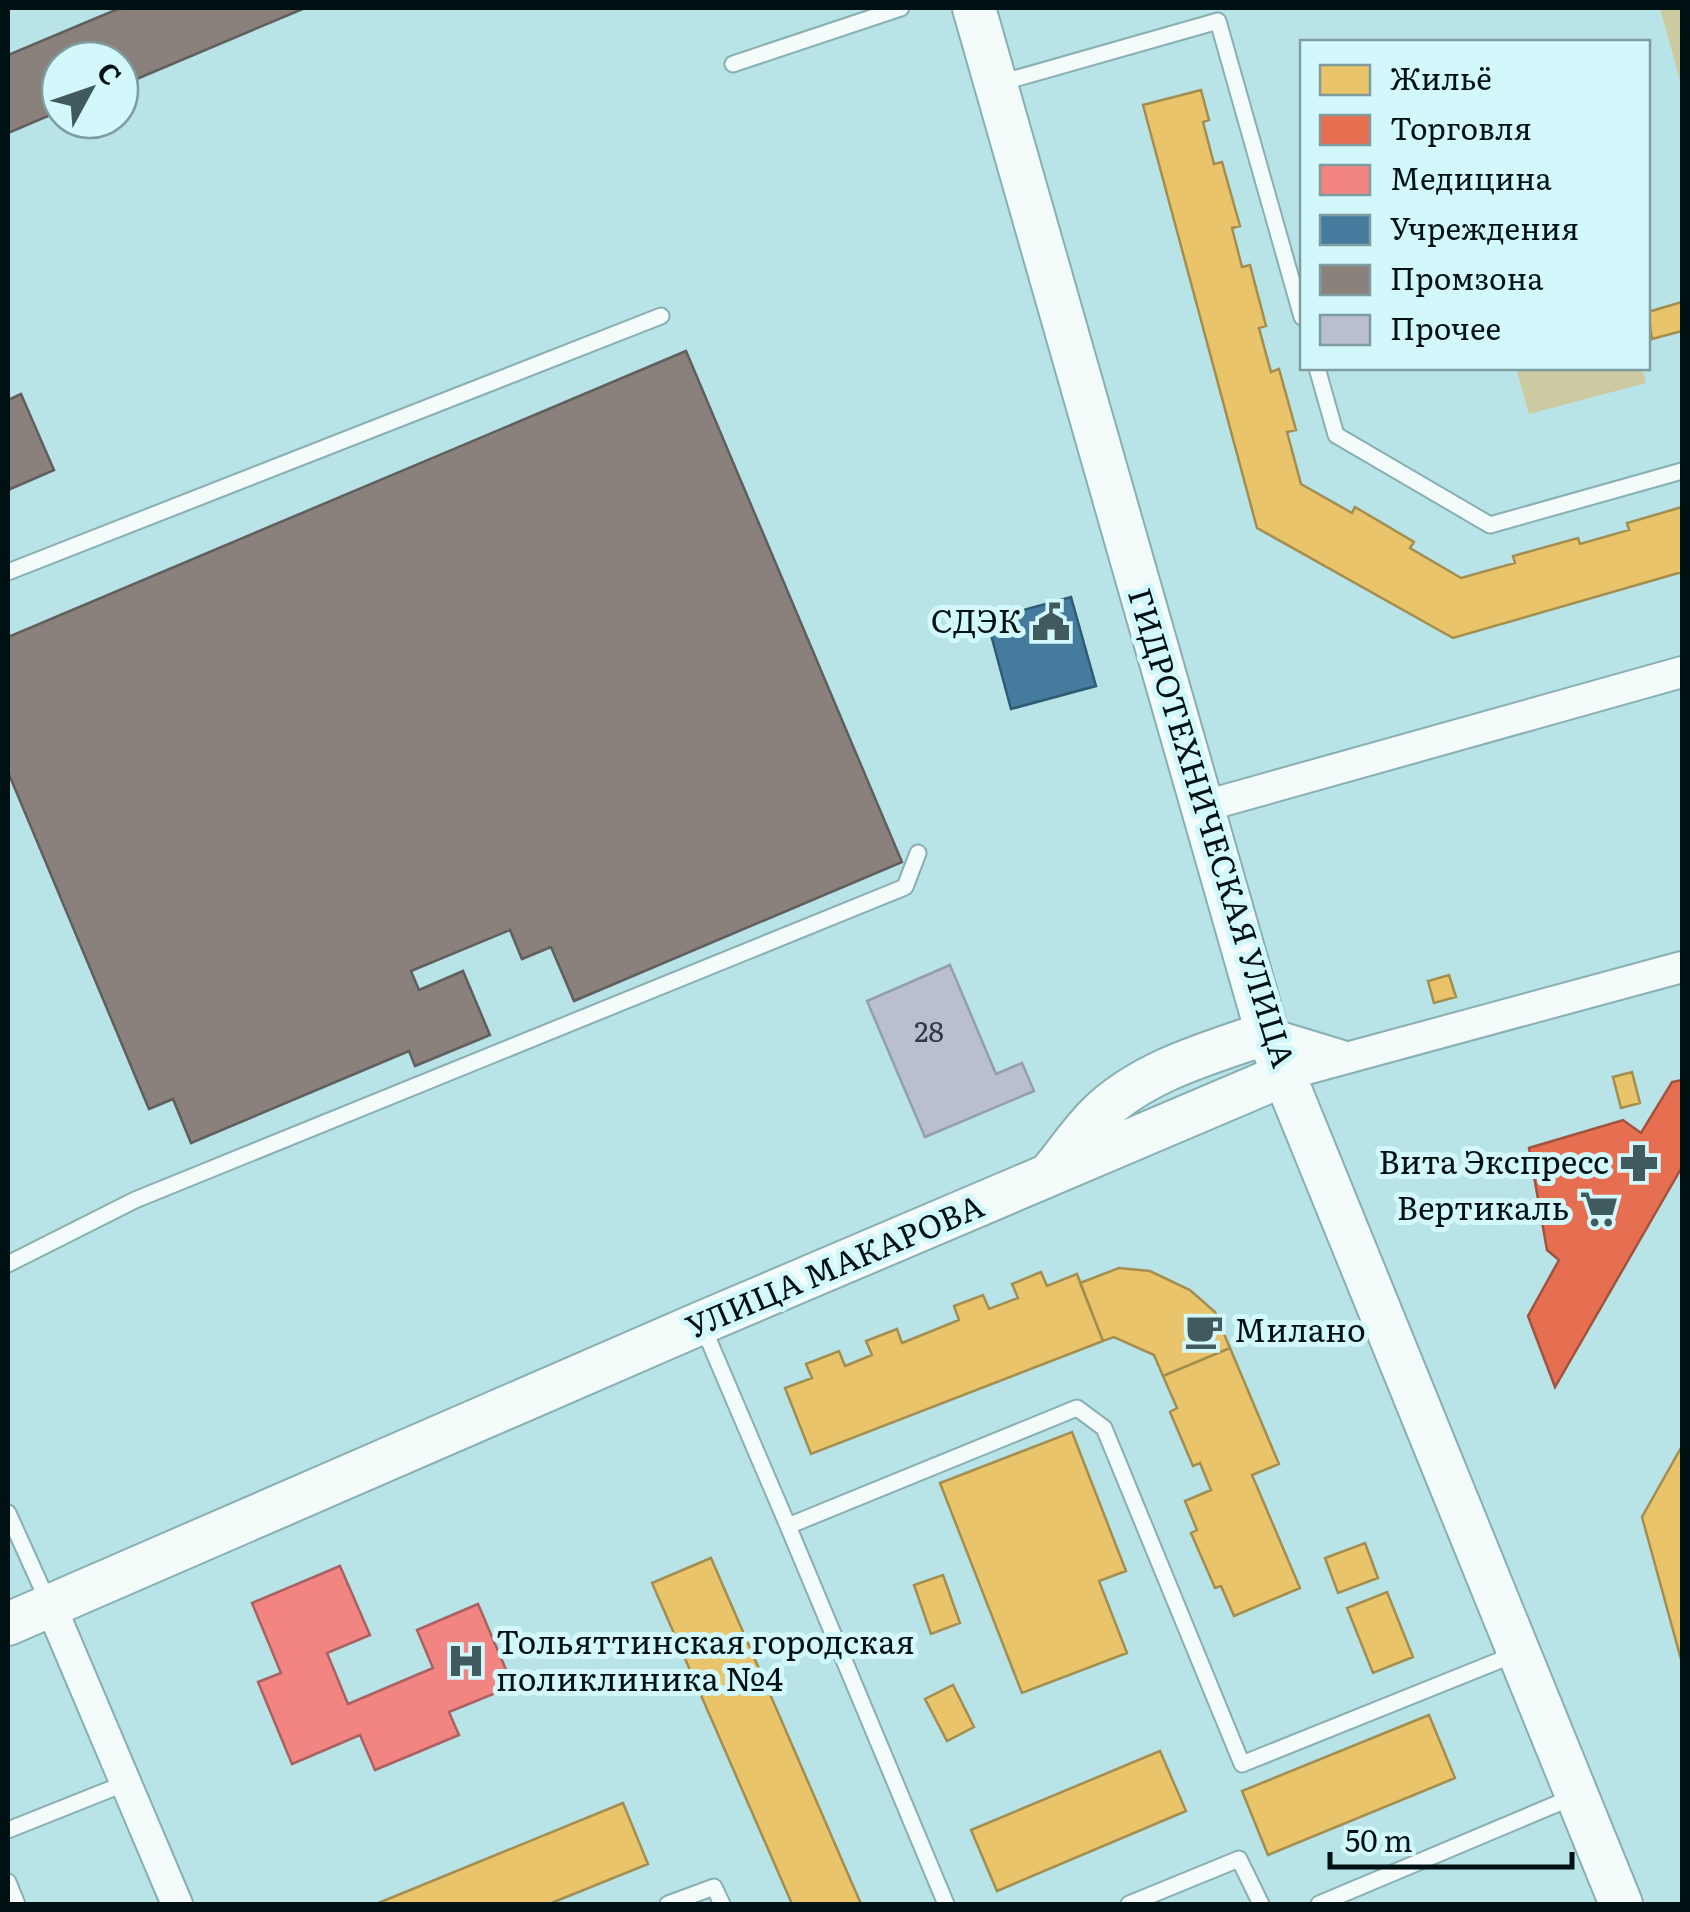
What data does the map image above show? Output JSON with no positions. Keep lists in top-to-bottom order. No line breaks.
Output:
{"streets":{"main road":["ГИДРОТЕХНИЧЕСКАЯ УЛИЦА","УЛИЦА МАКАРОВА"]},"crossings":[["ГИДРОТЕХНИЧЕСКАЯ УЛИЦА","УЛИЦА МАКАРОВА"]],"places":{"public building":["СДЭК"],"pharmacy":["Вита Экспресс"],"supermarket":["Вертикаль"],"cafe":["Милано"],"hospital":["Тольяттинская городская поликлиника №4"]},"house_numbers":["28"],"legend":["Жильё","Торговля","Медицина","Учреждения","Промзона","Прочее"],"scale_bar":"50 m","north":"top right"}
